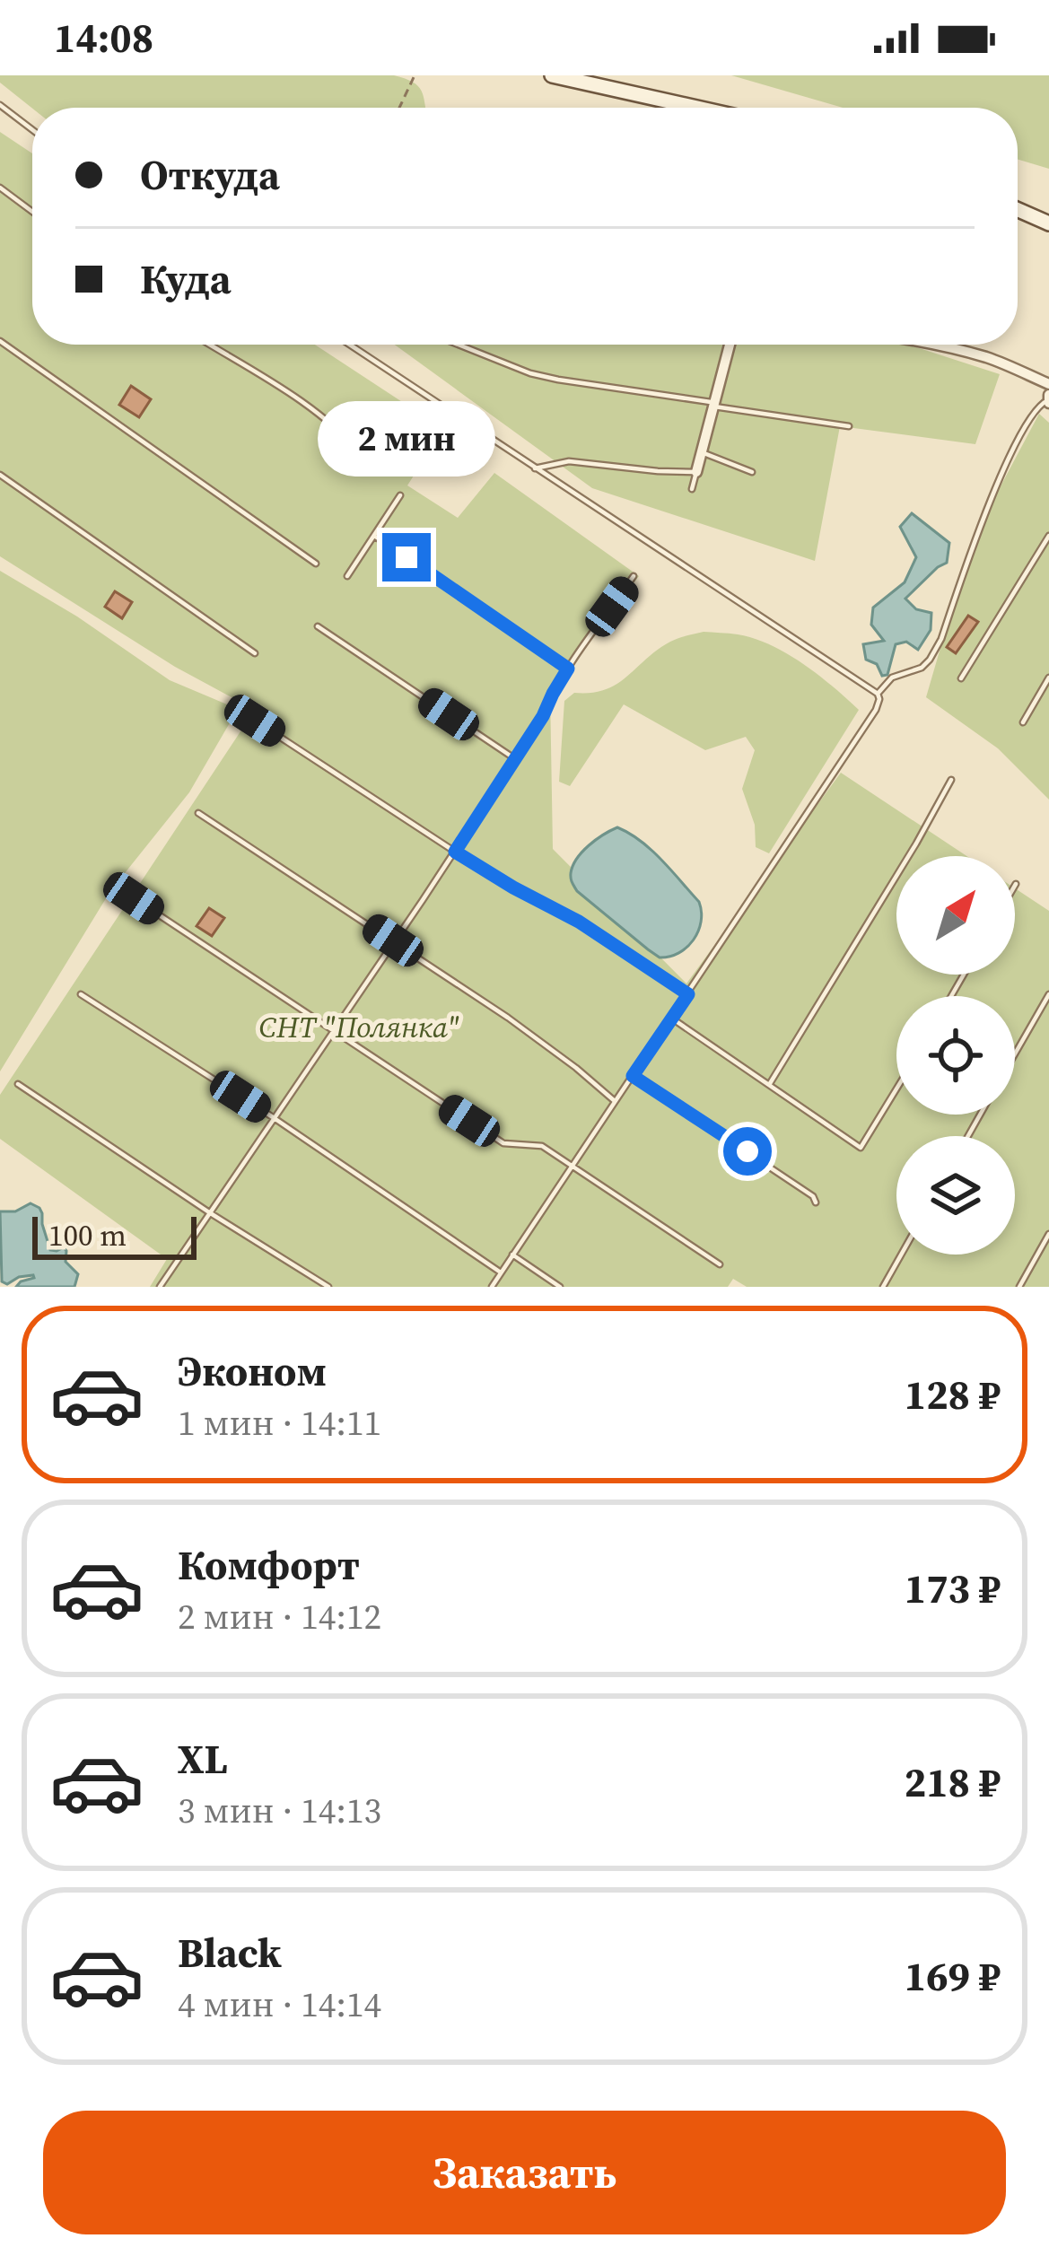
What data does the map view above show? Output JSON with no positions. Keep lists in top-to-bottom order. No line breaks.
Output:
{"parks":["СНТ \"Полянка\""],"scale_bar":"100 m","north":"top right","page":{"status":"14:08","banner":["Откуда","Куда"],"bubble":"2 мин","scale":"100 m","list":[{"name":"Эконом","note":"1 мин · 14:11","value":"128 ₽"},{"name":"Комфорт","note":"2 мин · 14:12","value":"173 ₽"},{"name":"XL","note":"3 мин · 14:13","value":"218 ₽"},{"name":"Black","note":"4 мин · 14:14","value":"169 ₽"}],"buttons":"Заказать"}}
